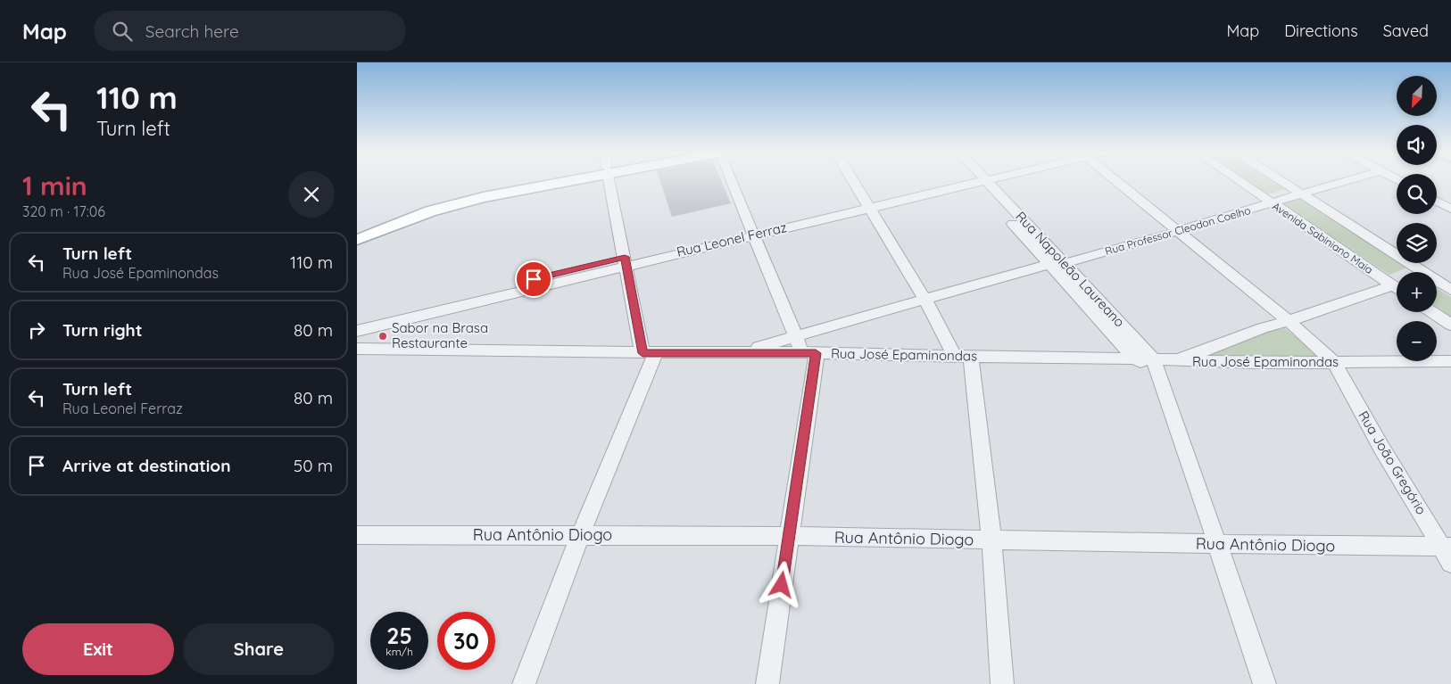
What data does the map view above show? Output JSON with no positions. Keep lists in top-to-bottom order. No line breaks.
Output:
{"streets":{"street":["Rua Professor Cleodon Coelho","Avenida Sabiniano Maia","Rua Leonel Ferraz","Rua Napoleão Laureano","Rua José Epaminondas","Rua João Gregório","Rua Antônio Diogo"]},"crossings":[["Rua Professor Cleodon Coelho","Avenida Sabiniano Maia"],["Rua Professor Cleodon Coelho","Rua Napoleão Laureano"],["Rua Professor Cleodon Coelho","Rua José Epaminondas"],["Rua Napoleão Laureano","Rua José Epaminondas"],["Rua Napoleão Laureano","Rua Antônio Diogo"],["Rua José Epaminondas","Rua João Gregório"],["Rua João Gregório","Rua Antônio Diogo"]],"places":["Sabor na Brasa Restaurante"],"north":"bottom left","page":{"header":"Map","search":"Search here","nav":["Map","Directions","Saved"],"turn":["110 m","Turn left"],"map_buttons":["+","−"],"heading":["1 min","320 m · 17:06"],"list":[{"name":"Turn left","note":"Rua José Epaminondas","value":"110 m"},{"name":"Turn right","value":"80 m"},{"name":"Turn left","note":"Rua Leonel Ferraz","value":"80 m"},{"name":"Arrive at destination","value":"50 m"}],"speed":"25 km/h","limit":"30","buttons":["Exit","Share"]}}
